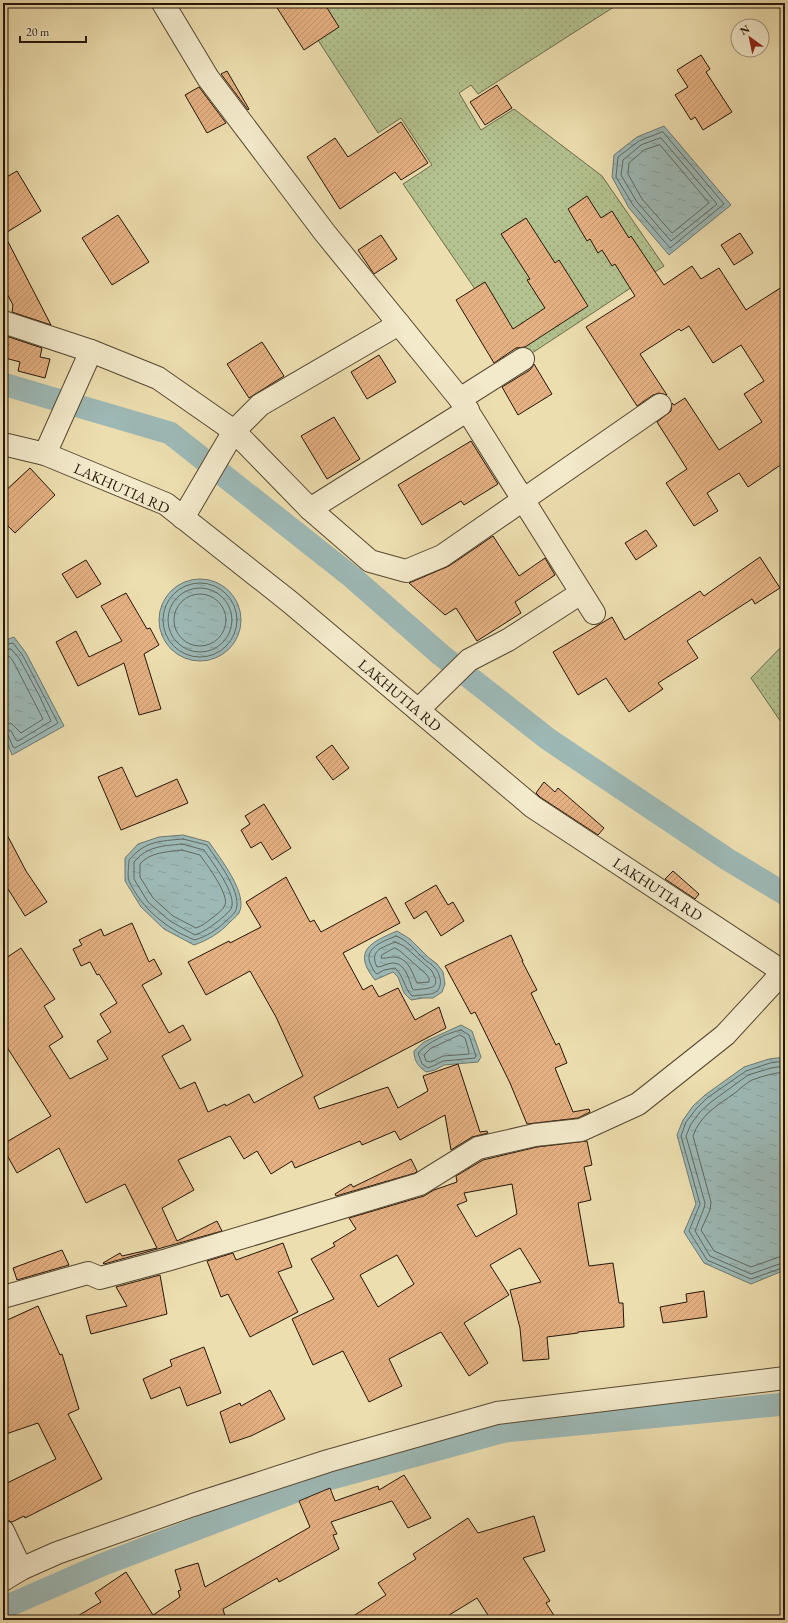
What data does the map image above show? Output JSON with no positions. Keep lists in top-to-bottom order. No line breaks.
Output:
{"streets":{"street":["LAKHUTIA RD"]},"scale_bar":"20 m","north":"top left"}
